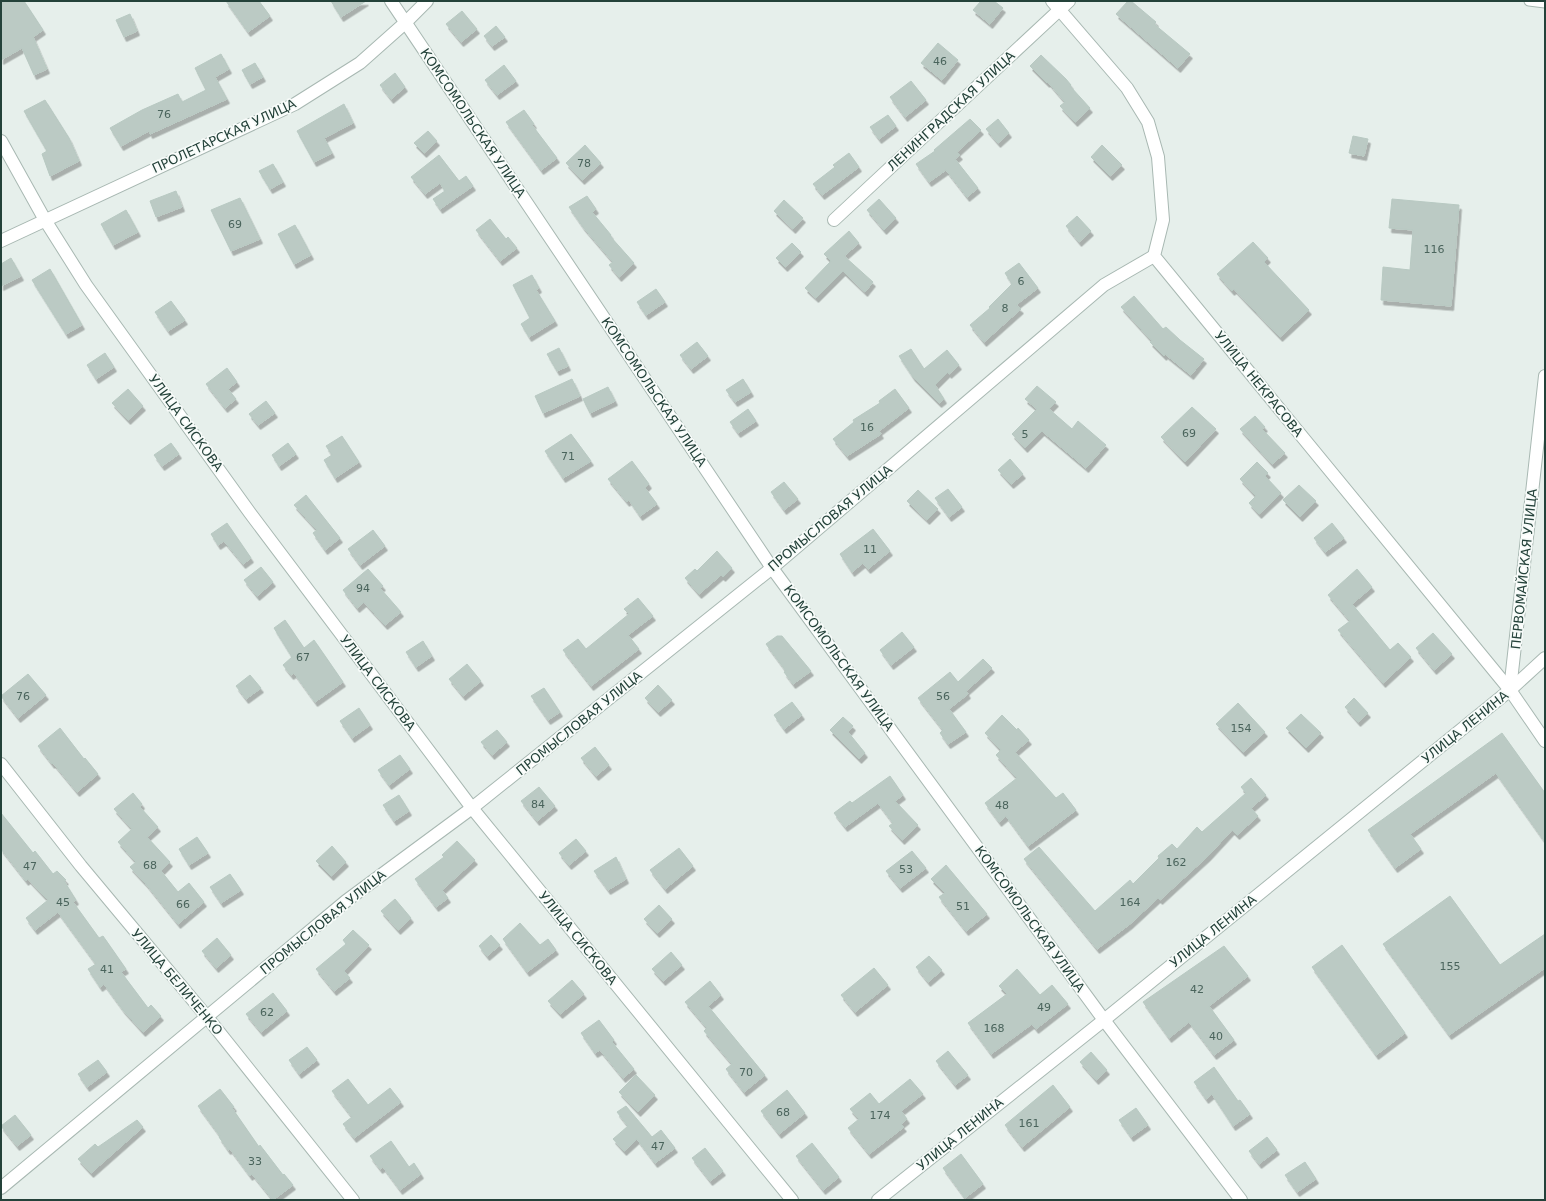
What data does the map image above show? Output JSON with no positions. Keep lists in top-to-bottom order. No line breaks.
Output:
{"streets":{"street":["ЛЕНИНГРАДСКАЯ УЛИЦА","КОМСОМОЛЬСКАЯ УЛИЦА","ПРОЛЕТАРСКАЯ УЛИЦА","УЛИЦА НЕКРАСОВА","УЛИЦА СИСКОВА","ПРОМЫСЛОВАЯ УЛИЦА","ПЕРВОМАЙСКАЯ УЛИЦА","УЛИЦА ЛЕНИНА","УЛИЦА БЕЛИЧЕНКО"]},"crossings":[["КОМСОМОЛЬСКАЯ УЛИЦА","ПРОЛЕТАРСКАЯ УЛИЦА"],["КОМСОМОЛЬСКАЯ УЛИЦА","ПРОМЫСЛОВАЯ УЛИЦА"],["КОМСОМОЛЬСКАЯ УЛИЦА","УЛИЦА ЛЕНИНА"],["ПРОЛЕТАРСКАЯ УЛИЦА","УЛИЦА СИСКОВА"],["УЛИЦА НЕКРАСОВА","ПРОМЫСЛОВАЯ УЛИЦА"],["УЛИЦА НЕКРАСОВА","ПЕРВОМАЙСКАЯ УЛИЦА"],["УЛИЦА НЕКРАСОВА","УЛИЦА ЛЕНИНА"],["УЛИЦА СИСКОВА","ПРОМЫСЛОВАЯ УЛИЦА"],["ПРОМЫСЛОВАЯ УЛИЦА","УЛИЦА БЕЛИЧЕНКО"],["ПЕРВОМАЙСКАЯ УЛИЦА","УЛИЦА ЛЕНИНА"]],"house_numbers":["46","76","78","69","116","6","8","16","69","5","71","11","94","67","76","56","154","84","48","162","68","47","53","45","164","66","51","155","41","42","49","62","168","40","70","68","174","161","47","33"]}
